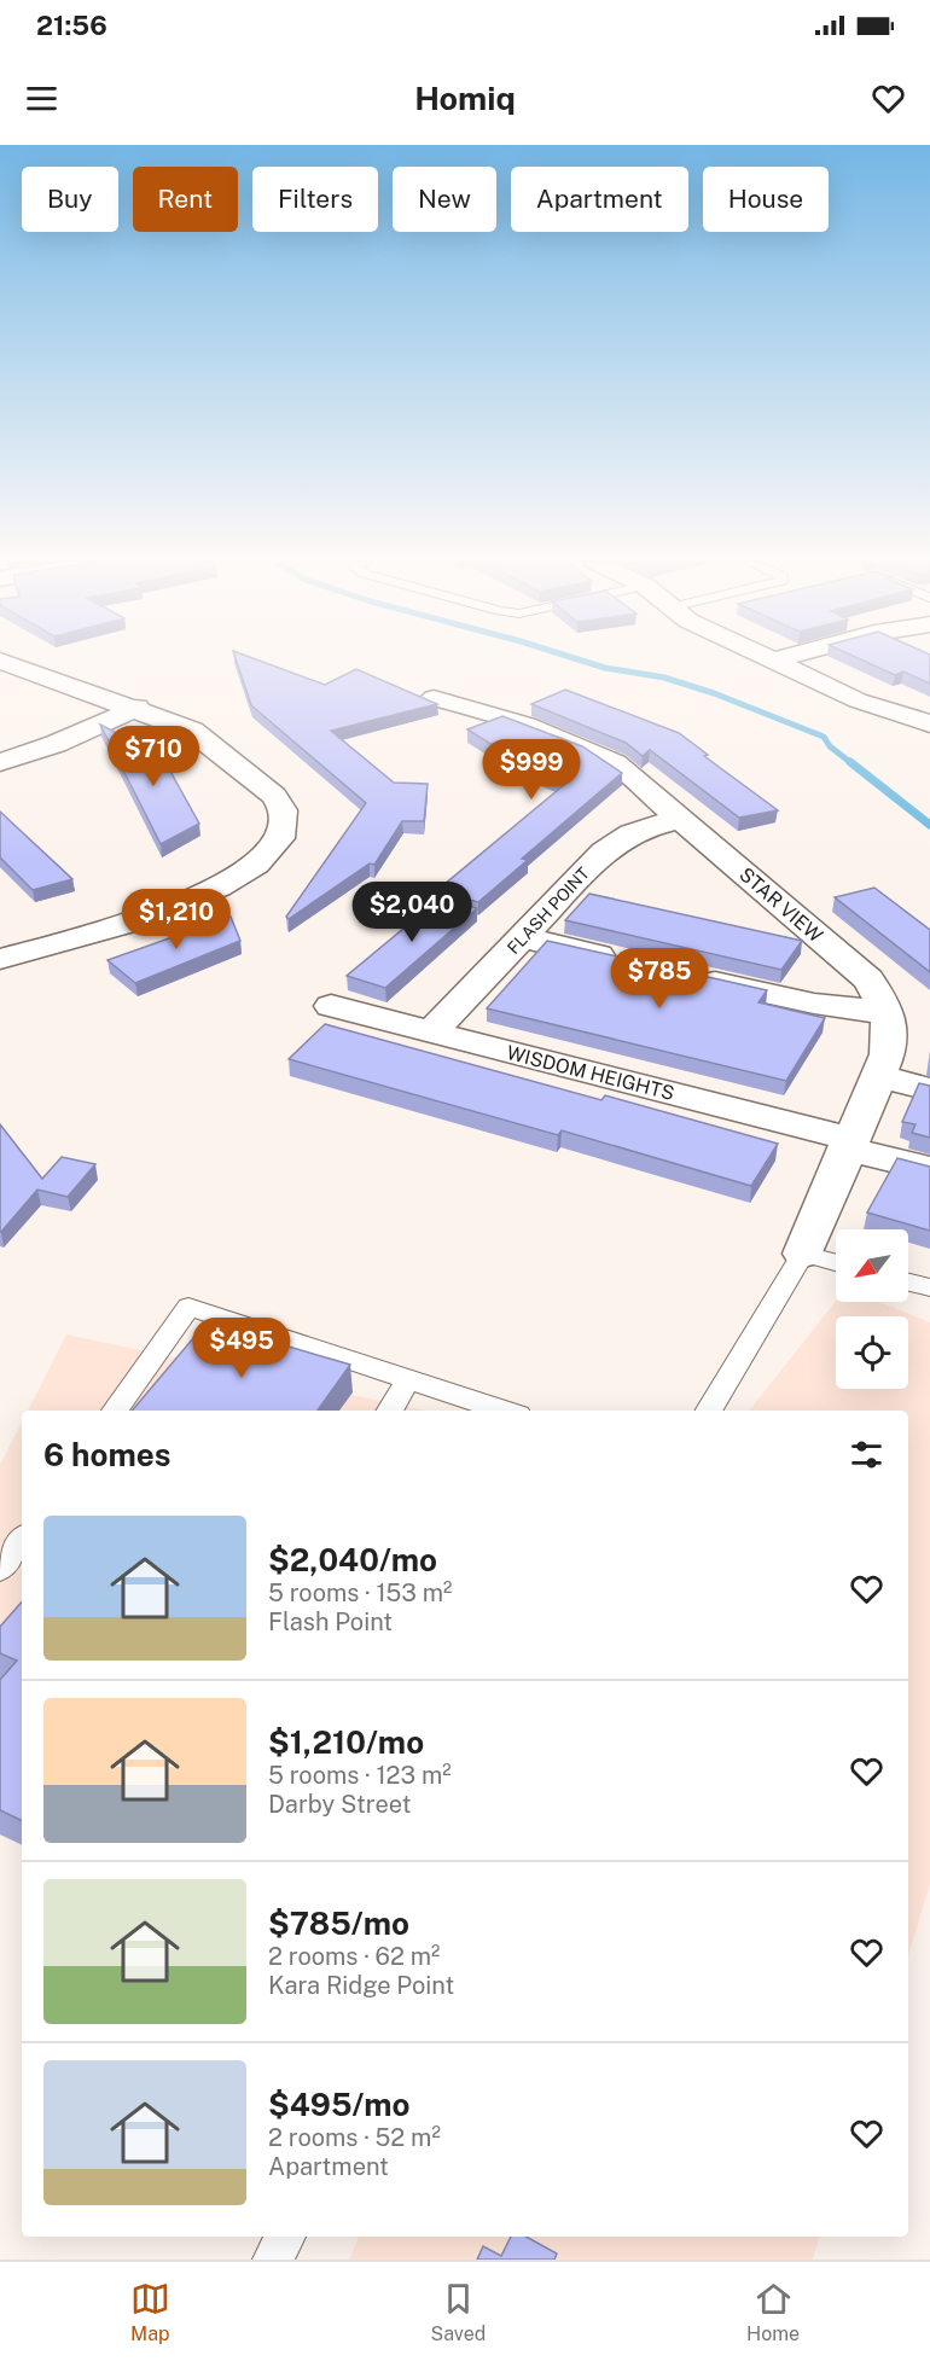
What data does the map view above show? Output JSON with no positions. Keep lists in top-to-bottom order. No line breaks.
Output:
{"streets":{"street":["STAR VIEW","FLASH POINT","WISDOM HEIGHTS"]},"crossings":[["STAR VIEW","FLASH POINT"],["STAR VIEW","WISDOM HEIGHTS"],["FLASH POINT","WISDOM HEIGHTS"]],"north":"bottom left","page":{"status":"21:56","header":"Homiq","chip":["Buy","Rent","Filters","New","Apartment","House"],"price":["$710","$999","$2,040","$1,210","$785","$495"],"heading":"6 homes","list":[{"name":"$2,040/mo","note":"5 rooms · 153 m² · Flash Point"},{"name":"$1,210/mo","note":"5 rooms · 123 m² · Darby Street"},{"name":"$785/mo","note":"2 rooms · 62 m² · Kara Ridge Point"},{"name":"$495/mo","note":"2 rooms · 52 m² · Apartment"}],"tabs":["Map","Saved","Home"]}}
